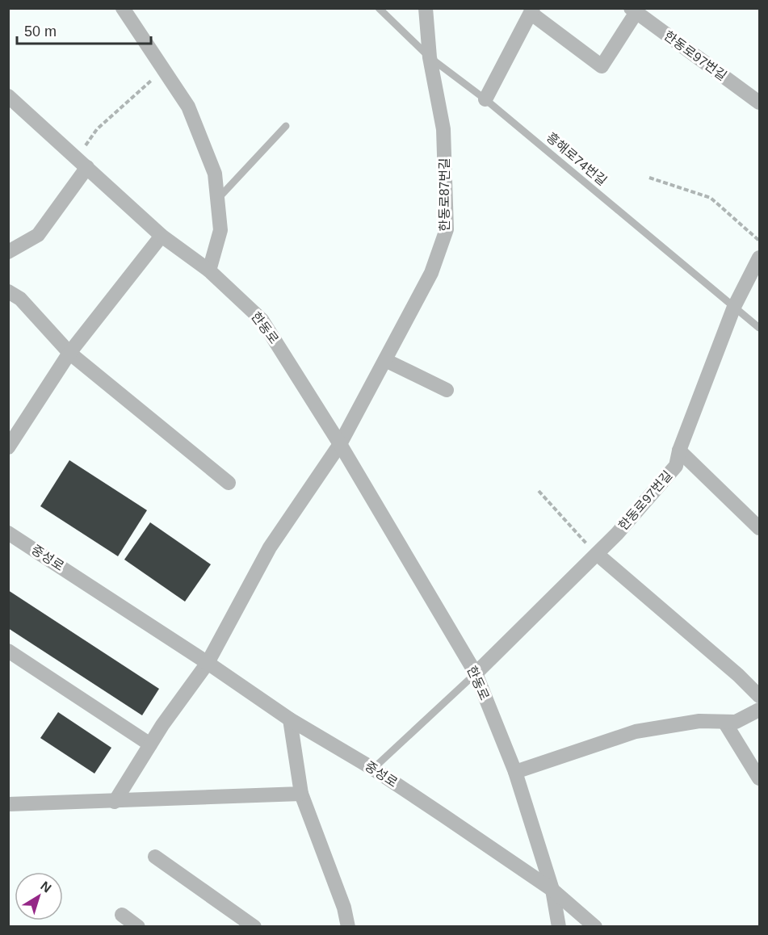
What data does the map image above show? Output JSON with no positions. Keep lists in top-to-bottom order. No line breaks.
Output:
{"streets":{"street":["한동로97번길","한동로87번길","한동로","중성로"],"lane":["흥해로74번길"]},"crossings":[["한동로97번길","흥해로74번길"],["한동로97번길","한동로"],["흥해로74번길","한동로87번길"],["한동로87번길","한동로"],["한동로","중성로"]],"scale_bar":"50 m","north":"top right"}
